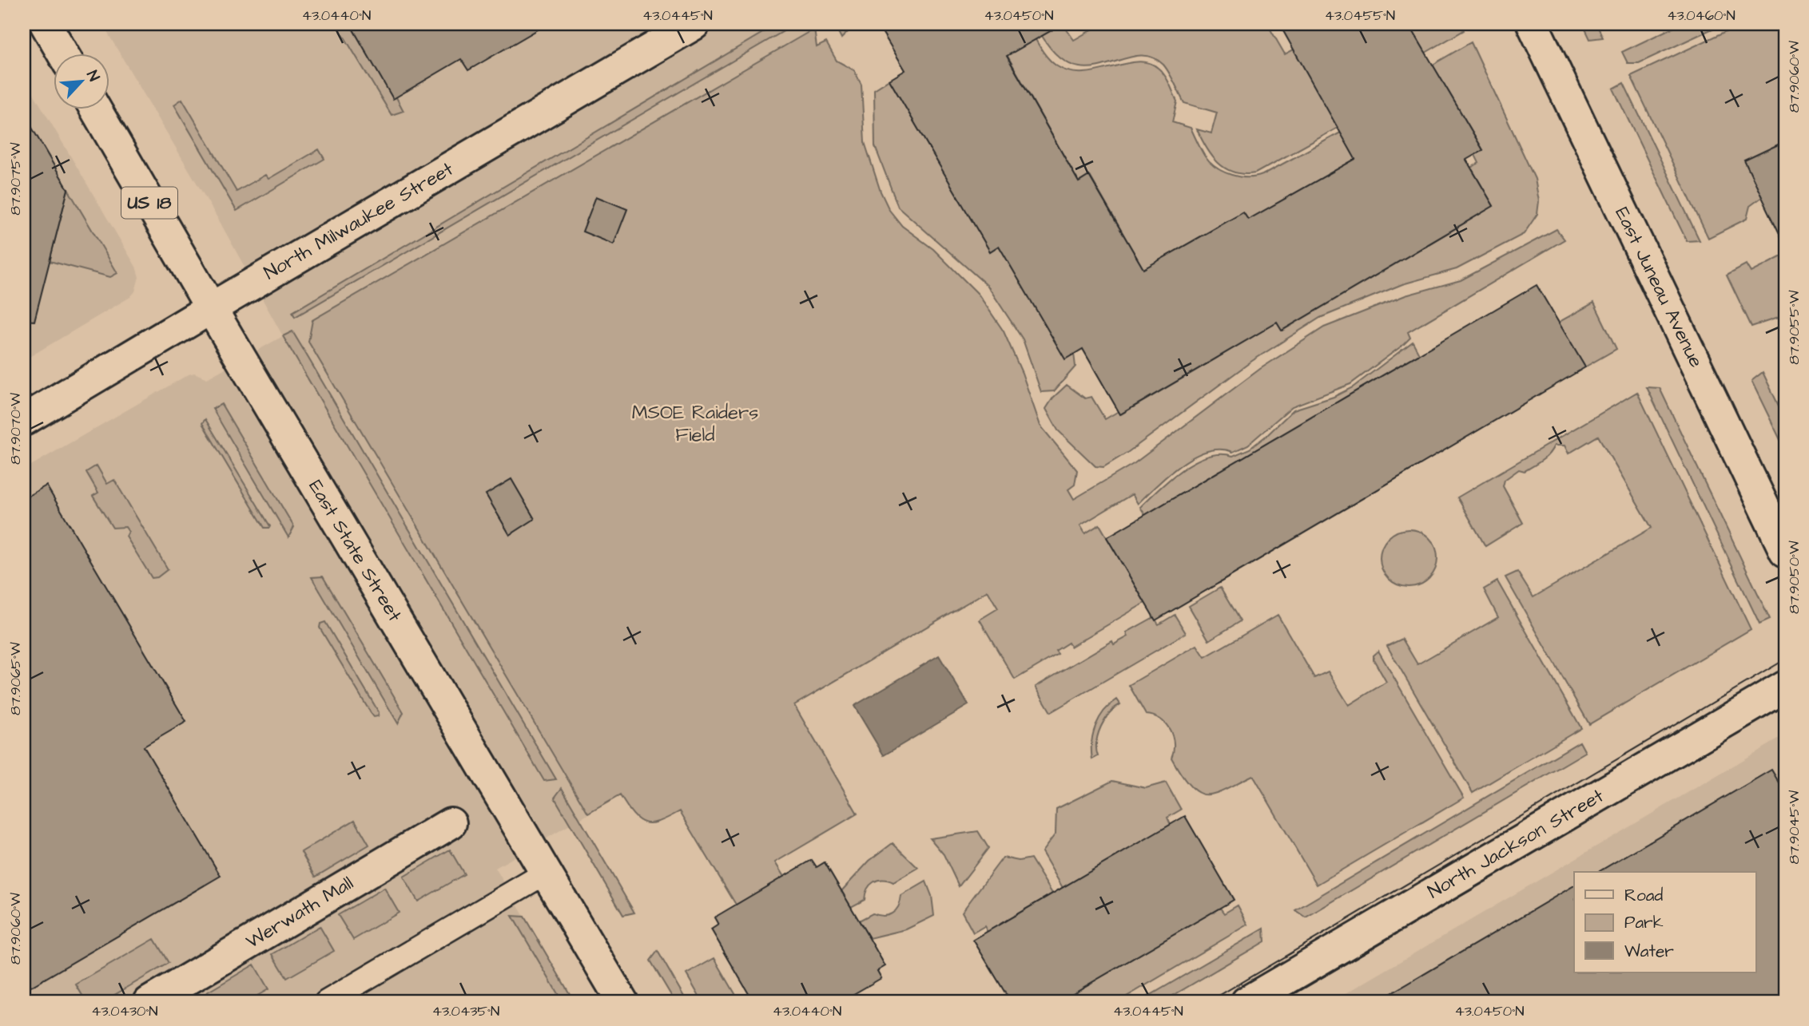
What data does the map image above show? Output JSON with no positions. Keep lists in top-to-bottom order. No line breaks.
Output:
{"streets":{"street":["US 18","North Milwaukee Street","East Juneau Avenue","East State Street","North Jackson Street","Werwath Mall"]},"crossings":[["North Milwaukee Street","East State Street"]],"parks":["MSOE Raiders Field"],"legend":["Road","Park","Water"],"north":"top right","coordinates":["43.0440°N","43.0445°N","43.0450°N","43.0455°N","43.0460°N","87.9060°W","87.9075°W","87.9055°W","87.9070°W","87.9050°W","87.9065°W","87.9045°W","43.0430°N","43.0435°N"]}
